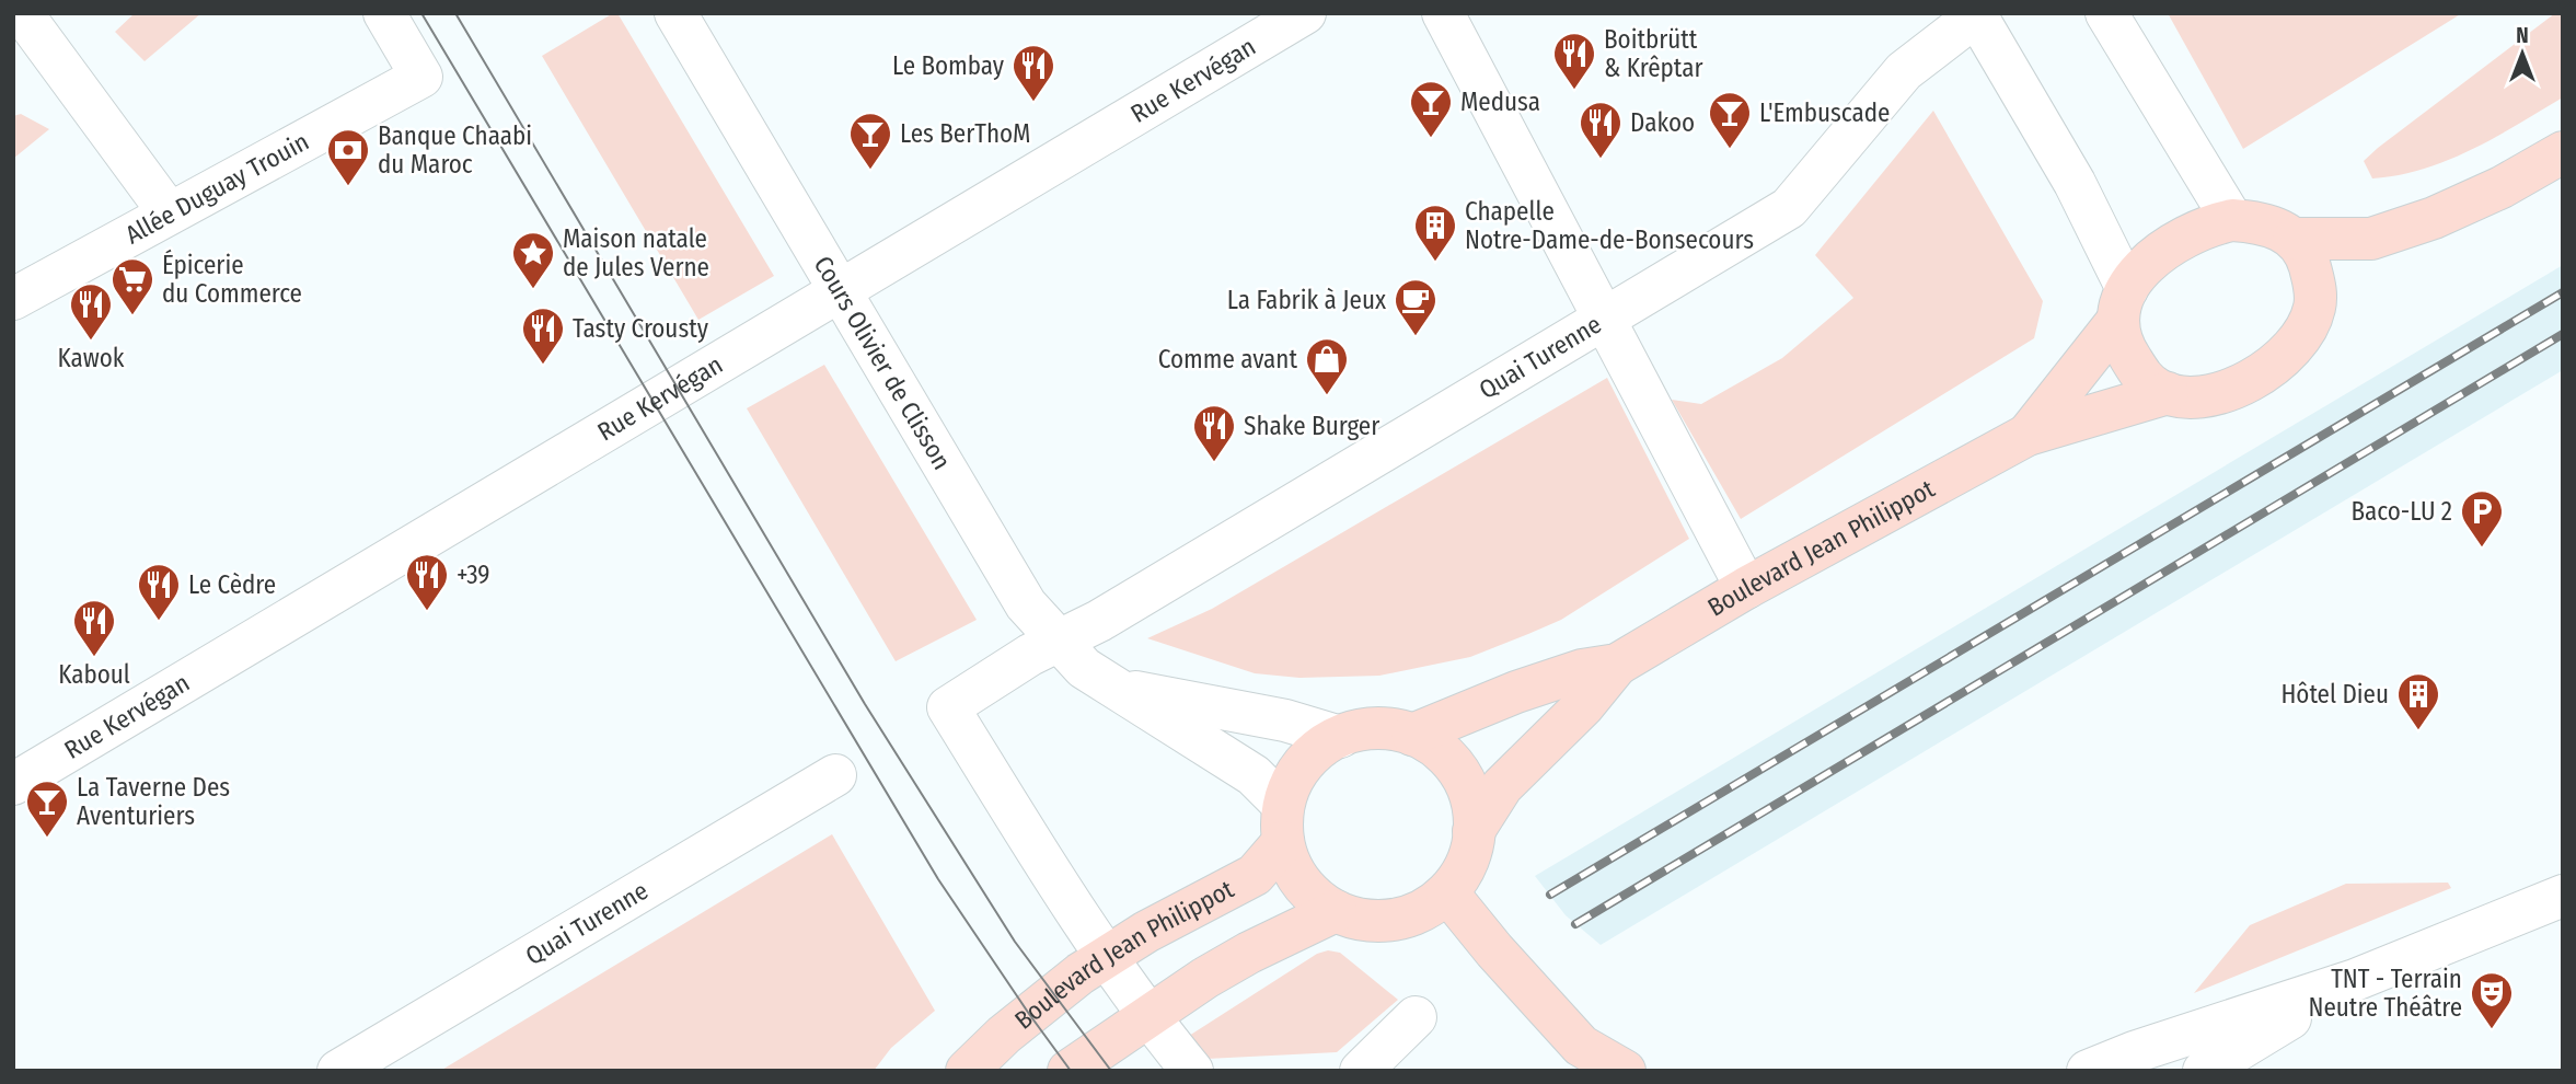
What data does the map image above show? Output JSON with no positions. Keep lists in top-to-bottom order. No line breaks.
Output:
{"streets":{"main road":["Boulevard Jean Philippot"],"street":["Rue Kervégan","Allée Duguay Trouin","Quai Turenne","Cours Olivier de Clisson"]},"crossings":[["Rue Kervégan","Cours Olivier de Clisson"],["Quai Turenne","Cours Olivier de Clisson"],["Quai Turenne","Boulevard Jean Philippot"],["Cours Olivier de Clisson","Boulevard Jean Philippot"]],"places":{"restaurant":["Boitbrütt & Krêptar","Le Bombay","Dakoo","Kawok","Tasty Crousty","Shake Burger","+39","Le Cèdre","Kaboul"],"bar":["Medusa","L'Embuscade","Les BerThoM","La Taverne Des Aventuriers"],"bank":["Banque Chaabi du Maroc"],"building":["Chapelle Notre-Dame-de-Bonsecours","Hôtel Dieu"],"place":["Maison natale de Jules Verne"],"supermarket":["Épicerie du Commerce"],"cafe":["La Fabrik à Jeux"],"shop":["Comme avant"],"parking":["Baco-LU 2"],"theatre":["TNT - Terrain Neutre Théâtre"]},"north":"top"}
